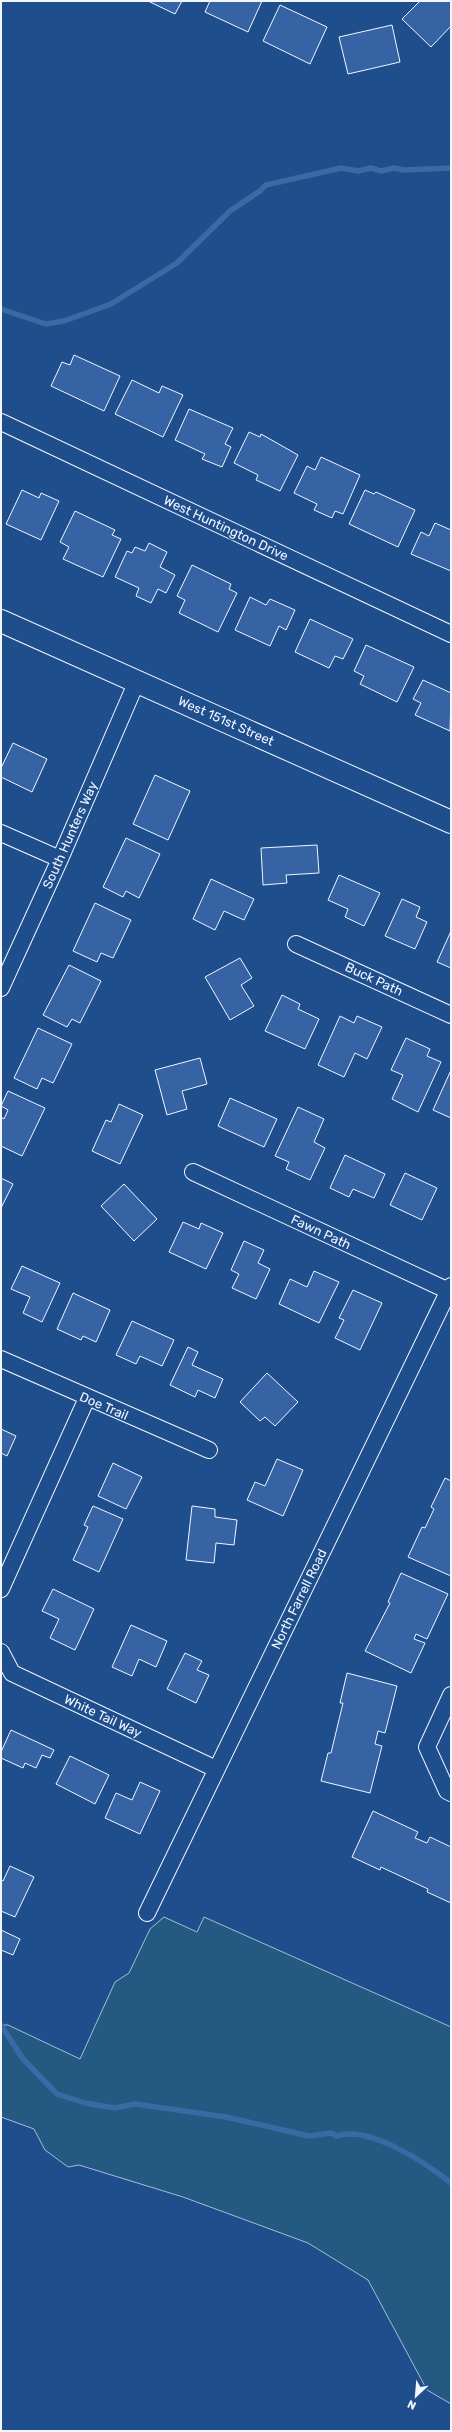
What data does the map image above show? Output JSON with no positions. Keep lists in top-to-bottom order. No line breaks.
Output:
{"streets":{"street":["West Huntington Drive","West 151st Street","South Hunters Way","Buck Path","Fawn Path","Doe Trail","North Farrell Road","White Tail Way"]},"crossings":[["West 151st Street","South Hunters Way"],["Fawn Path","North Farrell Road"],["North Farrell Road","White Tail Way"]],"north":"bottom left"}
